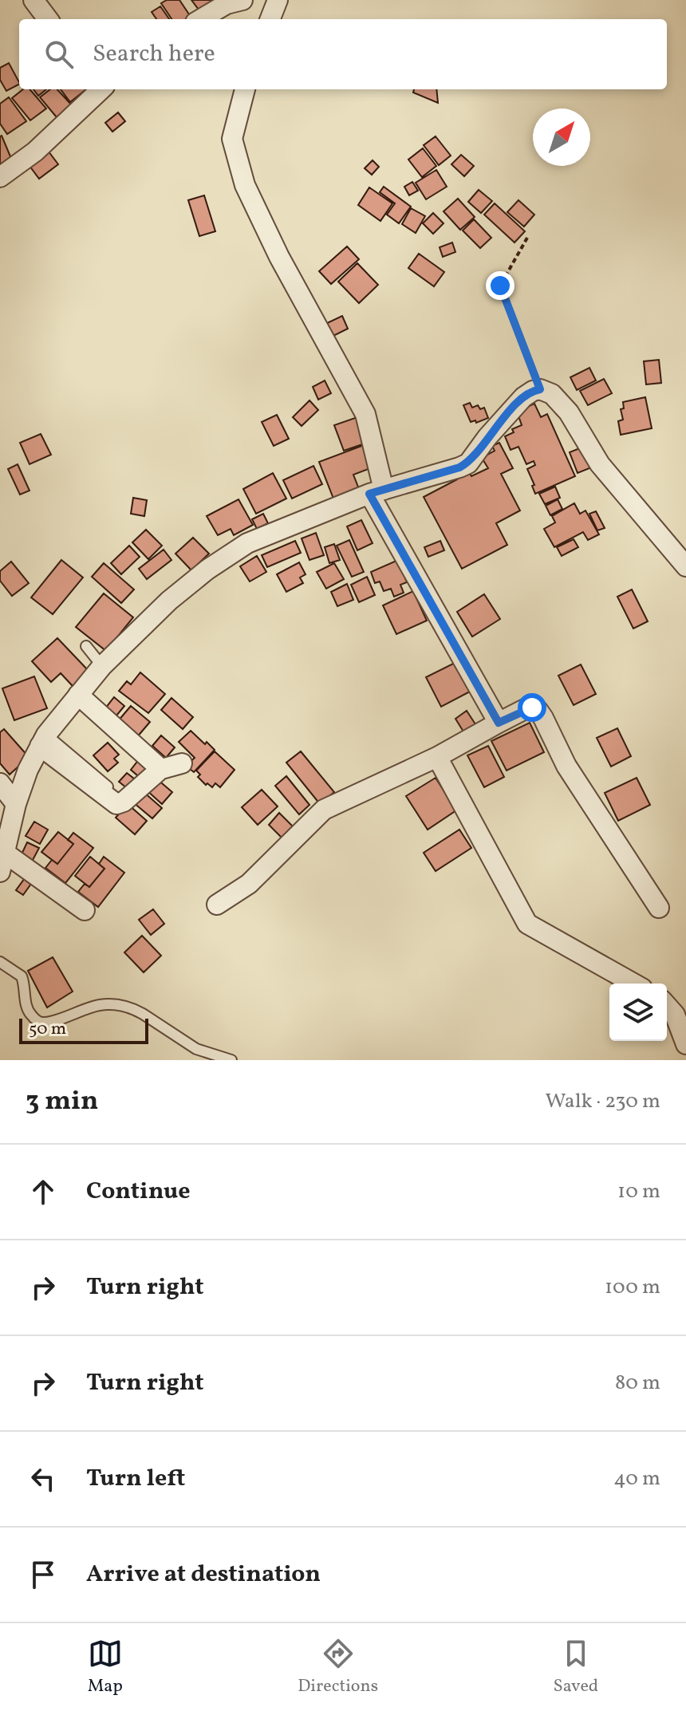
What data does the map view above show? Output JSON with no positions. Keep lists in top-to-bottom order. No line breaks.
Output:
{"scale_bar":"50 m","north":"top right","page":{"search":"Search here","scale":"50 m","heading":["3 min","Walk · 230 m"],"list":[["Continue","10 m"],["Turn right","100 m"],["Turn right","80 m"],["Turn left","40 m"],"Arrive at destination"],"nav":["Map","Directions","Saved"]}}
